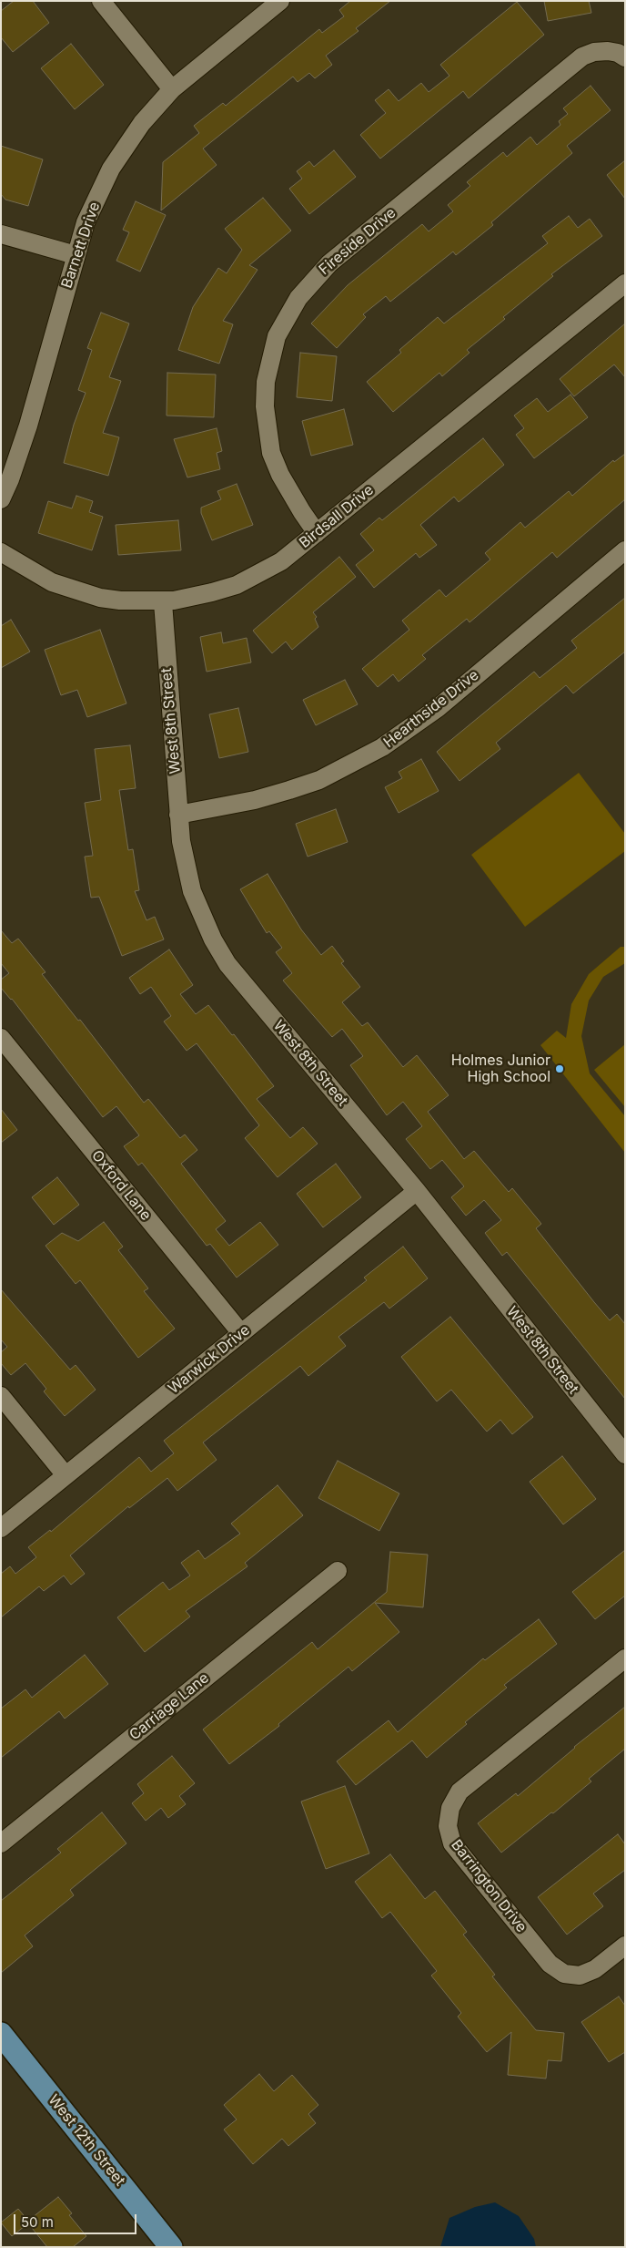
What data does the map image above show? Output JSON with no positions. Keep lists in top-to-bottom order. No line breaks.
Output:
{"streets":{"main road":["West 12th Street"],"street":["Fireside Drive","Barnett Drive","Birdsall Drive","Hearthside Drive","West 8th Street","Oxford Lane","Warwick Drive","Carriage Lane","Barrington Drive"]},"crossings":[["Fireside Drive","Birdsall Drive"],["Birdsall Drive","West 8th Street"],["Hearthside Drive","West 8th Street"],["West 8th Street","Warwick Drive"],["Oxford Lane","Warwick Drive"]],"places":["Holmes Junior High School"],"scale_bar":"50 m"}
